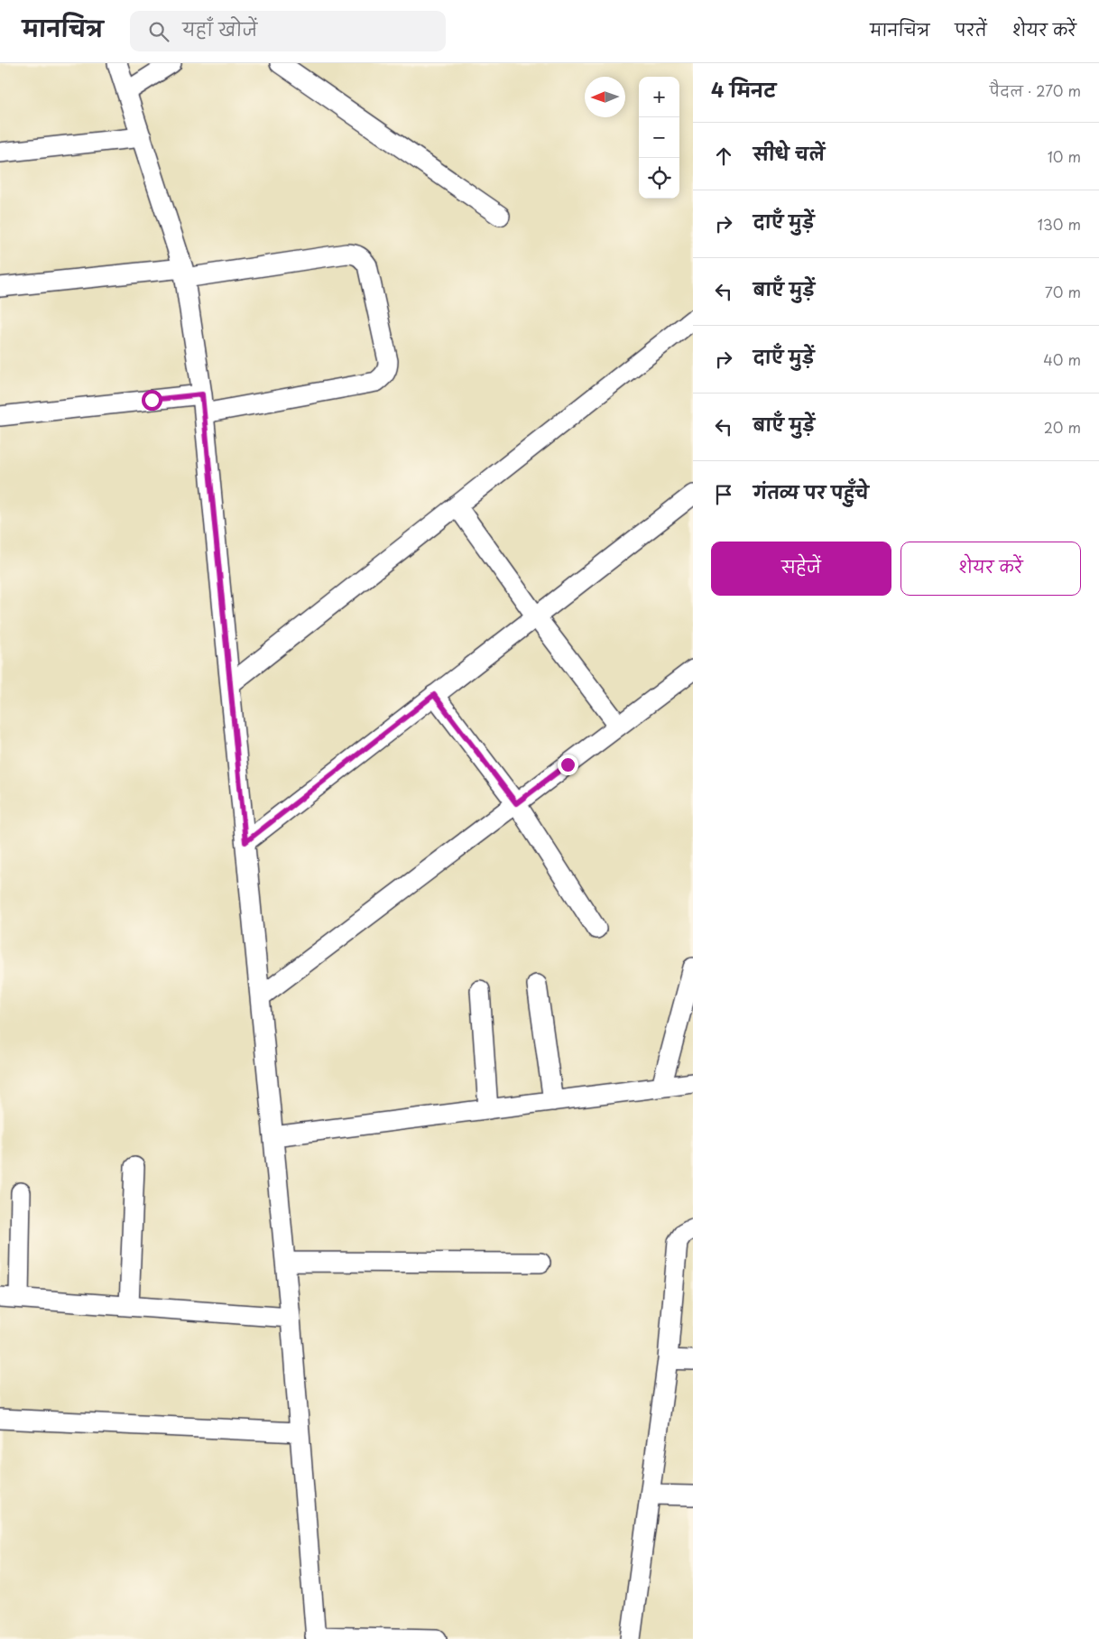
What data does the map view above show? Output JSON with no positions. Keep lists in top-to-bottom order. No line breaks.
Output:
{"north":"left","page":{"header":"मानचित्र","search":"यहाँ खोजें","nav":["मानचित्र","परतें","शेयर करें"],"heading":["4 मिनट","पैदल · 270 m"],"map_buttons":["+","−"],"list":[["सीधे चलें","10 m"],["दाएँ मुड़ें","130 m"],["बाएँ मुड़ें","70 m"],["दाएँ मुड़ें","40 m"],["बाएँ मुड़ें","20 m"],"गंतव्य पर पहुँचे"],"buttons":["सहेजें","शेयर करें"]}}
